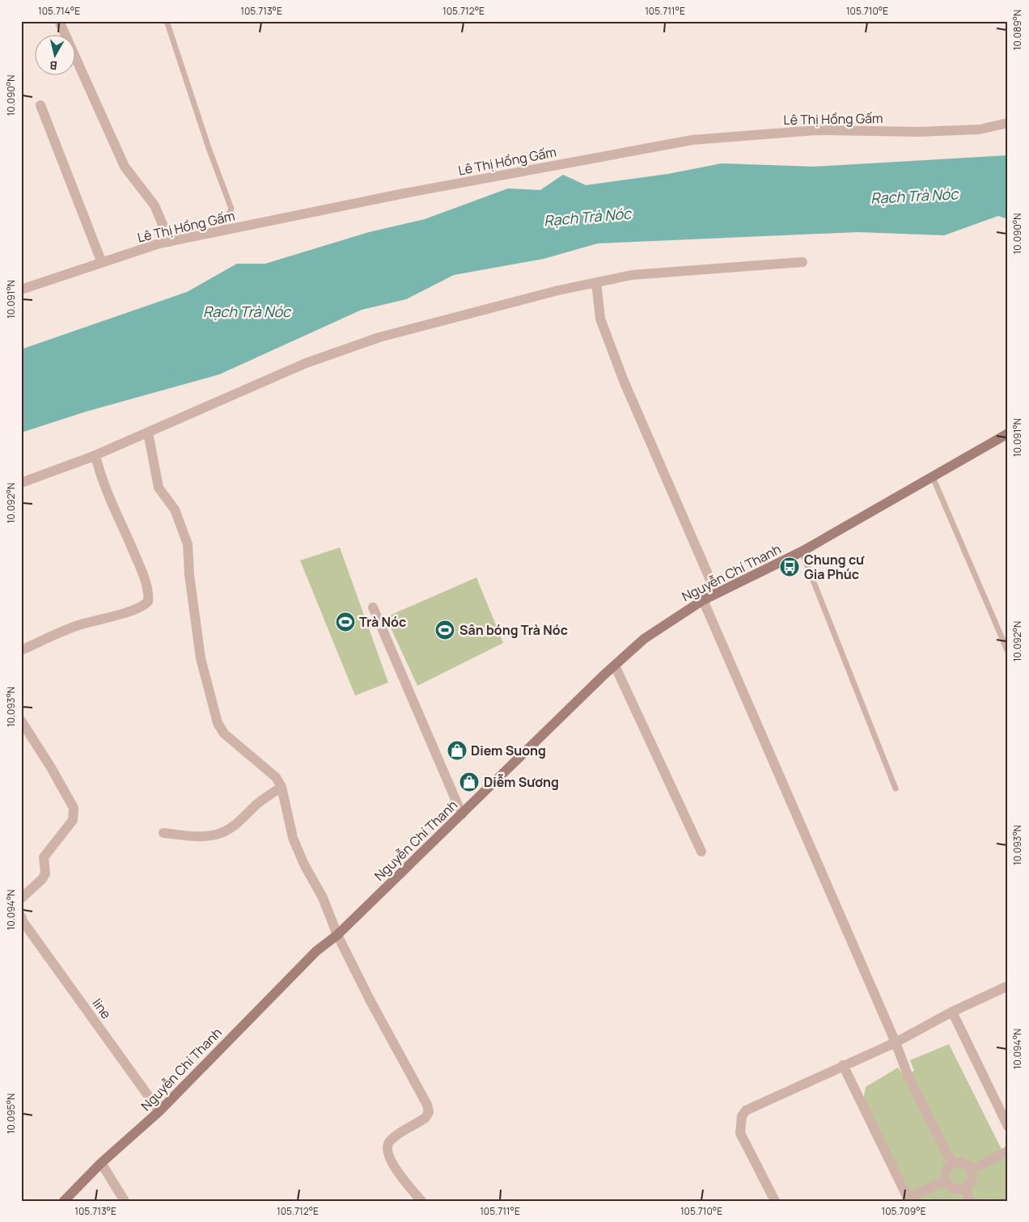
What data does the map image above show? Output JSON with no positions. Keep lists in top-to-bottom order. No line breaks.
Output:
{"streets":{"main road":["Nguyễn Chí Thanh"],"street":["Lê Thị Hồng Gấm","line"]},"crossings":[["Nguyễn Chí Thanh","line"]],"water":["Rạch Trà Nóc"],"places":{"bus stop":["Chung cư Gia Phúc"],"sports":["Trà Nóc","Sân bóng Trà Nóc"],"shop":["Diem Suong","Diễm Sương"]},"north":"bottom","coordinates":["105.714°E","105.713°E","105.712°E","105.711°E","105.710°E","10.089°N","10.090°N","10.091°N","10.092°N","10.093°N","10.094°N","10.095°N","105.709°E"]}
